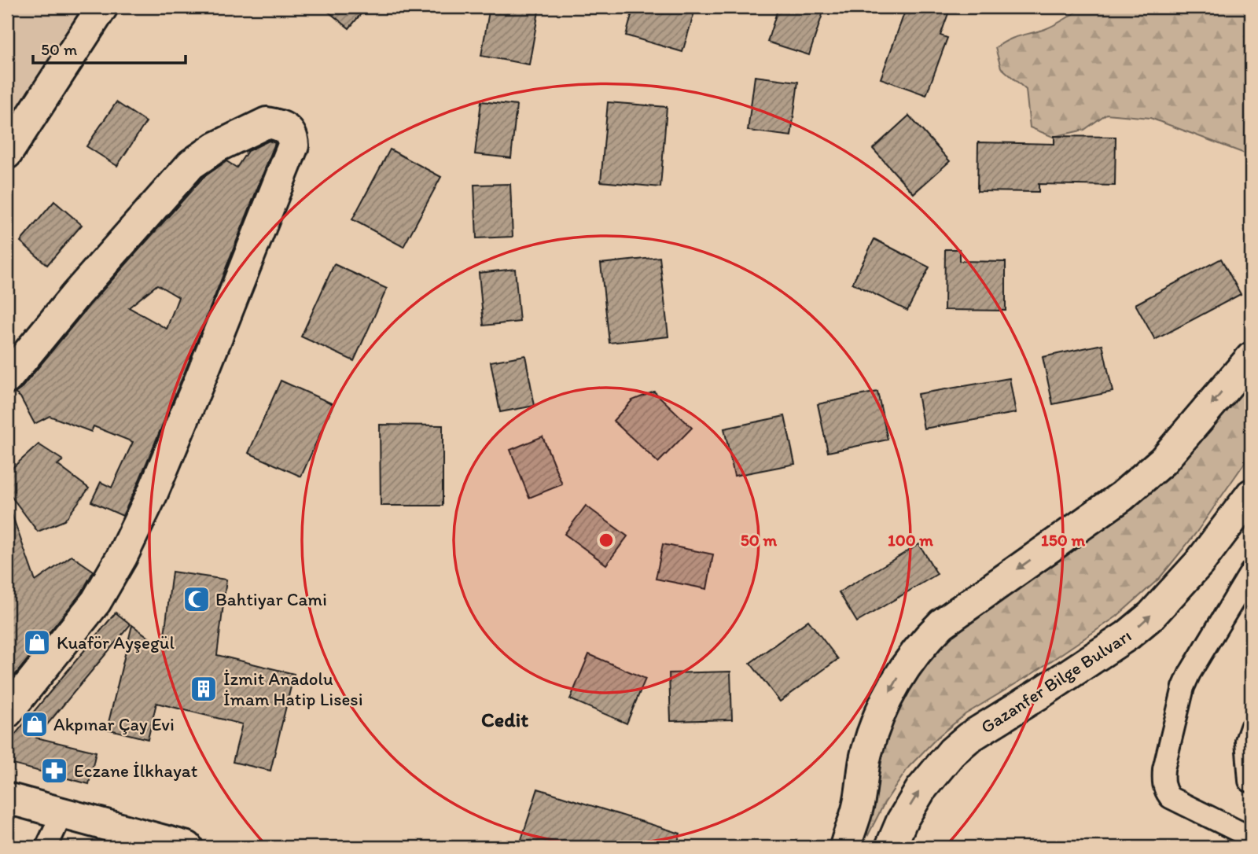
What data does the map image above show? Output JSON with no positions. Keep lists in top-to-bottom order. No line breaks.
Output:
{"streets":{"main road":["Gazanfer Bilge Bulvarı"]},"districts":["Cedit"],"places":{"mosque":["Bahtiyar Cami"],"shop":["Kuaför Ayşegül","Akpınar Çay Evi"],"building":["İzmit Anadolu İmam Hatip Lisesi"],"pharmacy":["Eczane İlkhayat"]},"scale_bar":"50 m","rings":["50 m","100 m","150 m"]}
